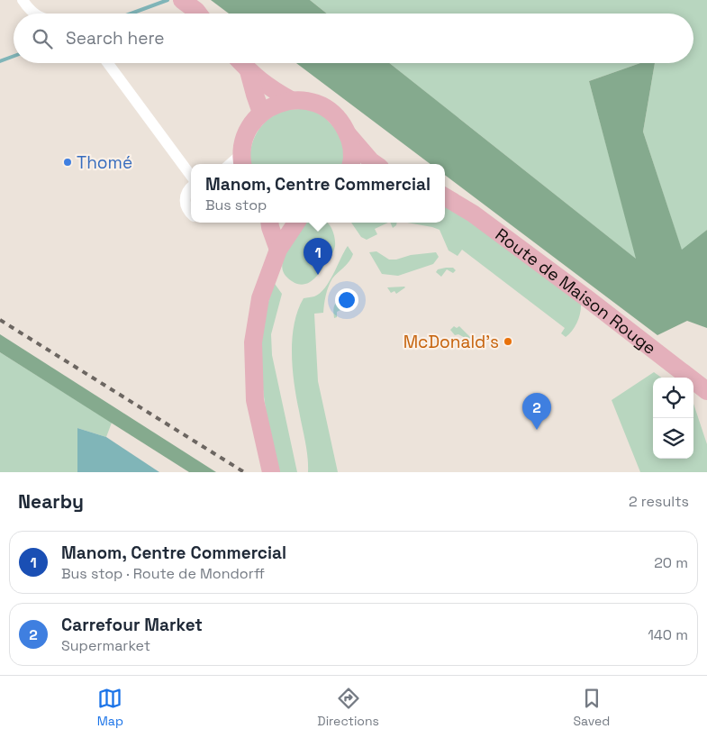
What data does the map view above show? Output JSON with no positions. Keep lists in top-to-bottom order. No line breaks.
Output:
{"streets":{"main road":["Route de Maison Rouge"]},"places":["Thomé","McDonald's"],"page":{"search":"Search here","popup":["Manom, Centre Commercial","Bus stop"],"pins":["1","2"],"heading":["Nearby","2 results"],"list":[{"mark":"1","name":"Manom, Centre Commercial","note":"Bus stop · Route de Mondorff","value":"20 m"},{"mark":"2","name":"Carrefour Market","note":"Supermarket","value":"140 m"}],"nav":["Map","Directions","Saved"]}}
